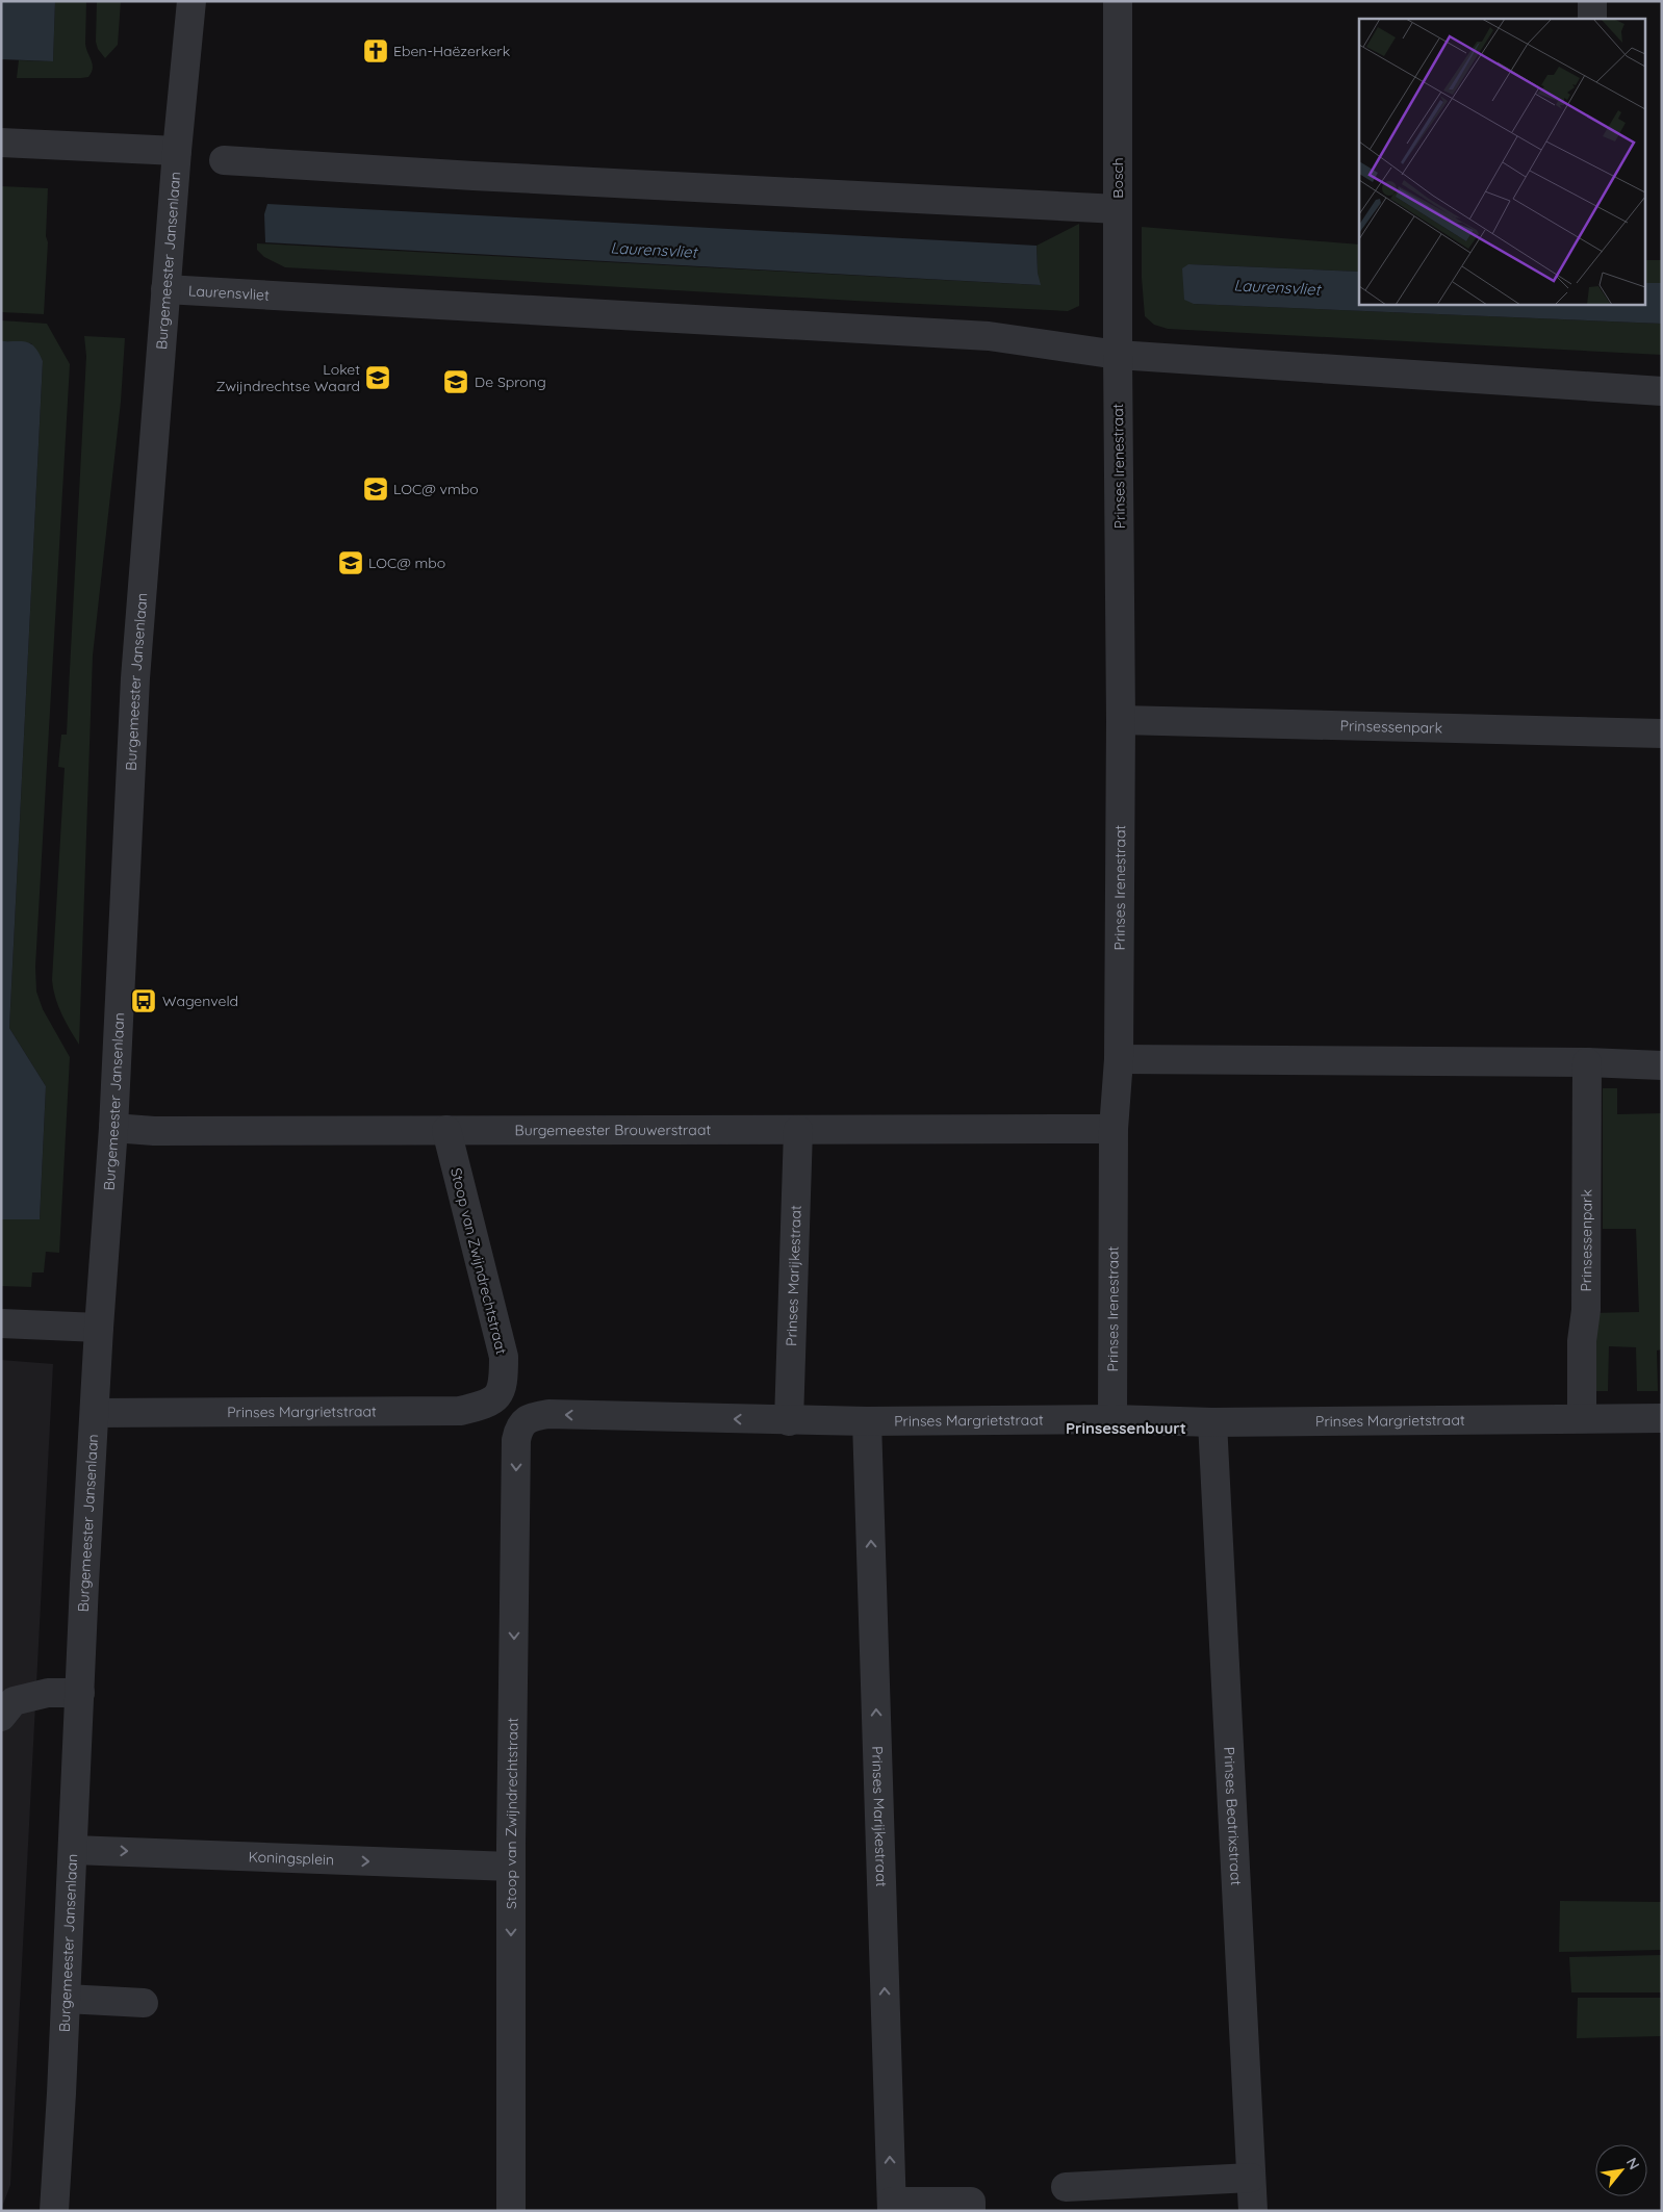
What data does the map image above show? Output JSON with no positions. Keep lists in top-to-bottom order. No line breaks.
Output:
{"streets":{"street":["Bosch","Burgemeester Jansenlaan","Laurensvliet","Prinses Irenestraat","Prinsessenpark","Burgemeester Brouwerstraat","Stoop van Zwijndrechtstraat","Prinses Marijkestraat","Prinses Margrietstraat","Prinses Beatrixstraat","Koningsplein"]},"crossings":[["Bosch","Laurensvliet"],["Bosch","Prinses Irenestraat"],["Burgemeester Jansenlaan","Laurensvliet"],["Burgemeester Jansenlaan","Burgemeester Brouwerstraat"],["Burgemeester Jansenlaan","Prinses Margrietstraat"],["Burgemeester Jansenlaan","Koningsplein"],["Laurensvliet","Prinses Irenestraat"],["Prinses Irenestraat","Prinsessenpark"],["Prinses Irenestraat","Burgemeester Brouwerstraat"],["Prinses Irenestraat","Prinses Margrietstraat"],["Prinsessenpark","Prinses Margrietstraat"],["Burgemeester Brouwerstraat","Stoop van Zwijndrechtstraat"],["Burgemeester Brouwerstraat","Prinses Marijkestraat"],["Stoop van Zwijndrechtstraat","Prinses Margrietstraat"],["Stoop van Zwijndrechtstraat","Koningsplein"],["Prinses Marijkestraat","Prinses Margrietstraat"],["Prinses Margrietstraat","Prinses Beatrixstraat"]],"one_way":["Stoop van Zwijndrechtstraat","Prinses Marijkestraat","Koningsplein"],"districts":["Prinsessenbuurt"],"water":["Laurensvliet"],"places":{"church":["Eben-Haëzerkerk"],"school or university":["Loket Zwijndrechtse Waard","De Sprong","LOC@ vmbo","LOC@ mbo"],"bus stop":["Wagenveld"]},"north":"top right"}
